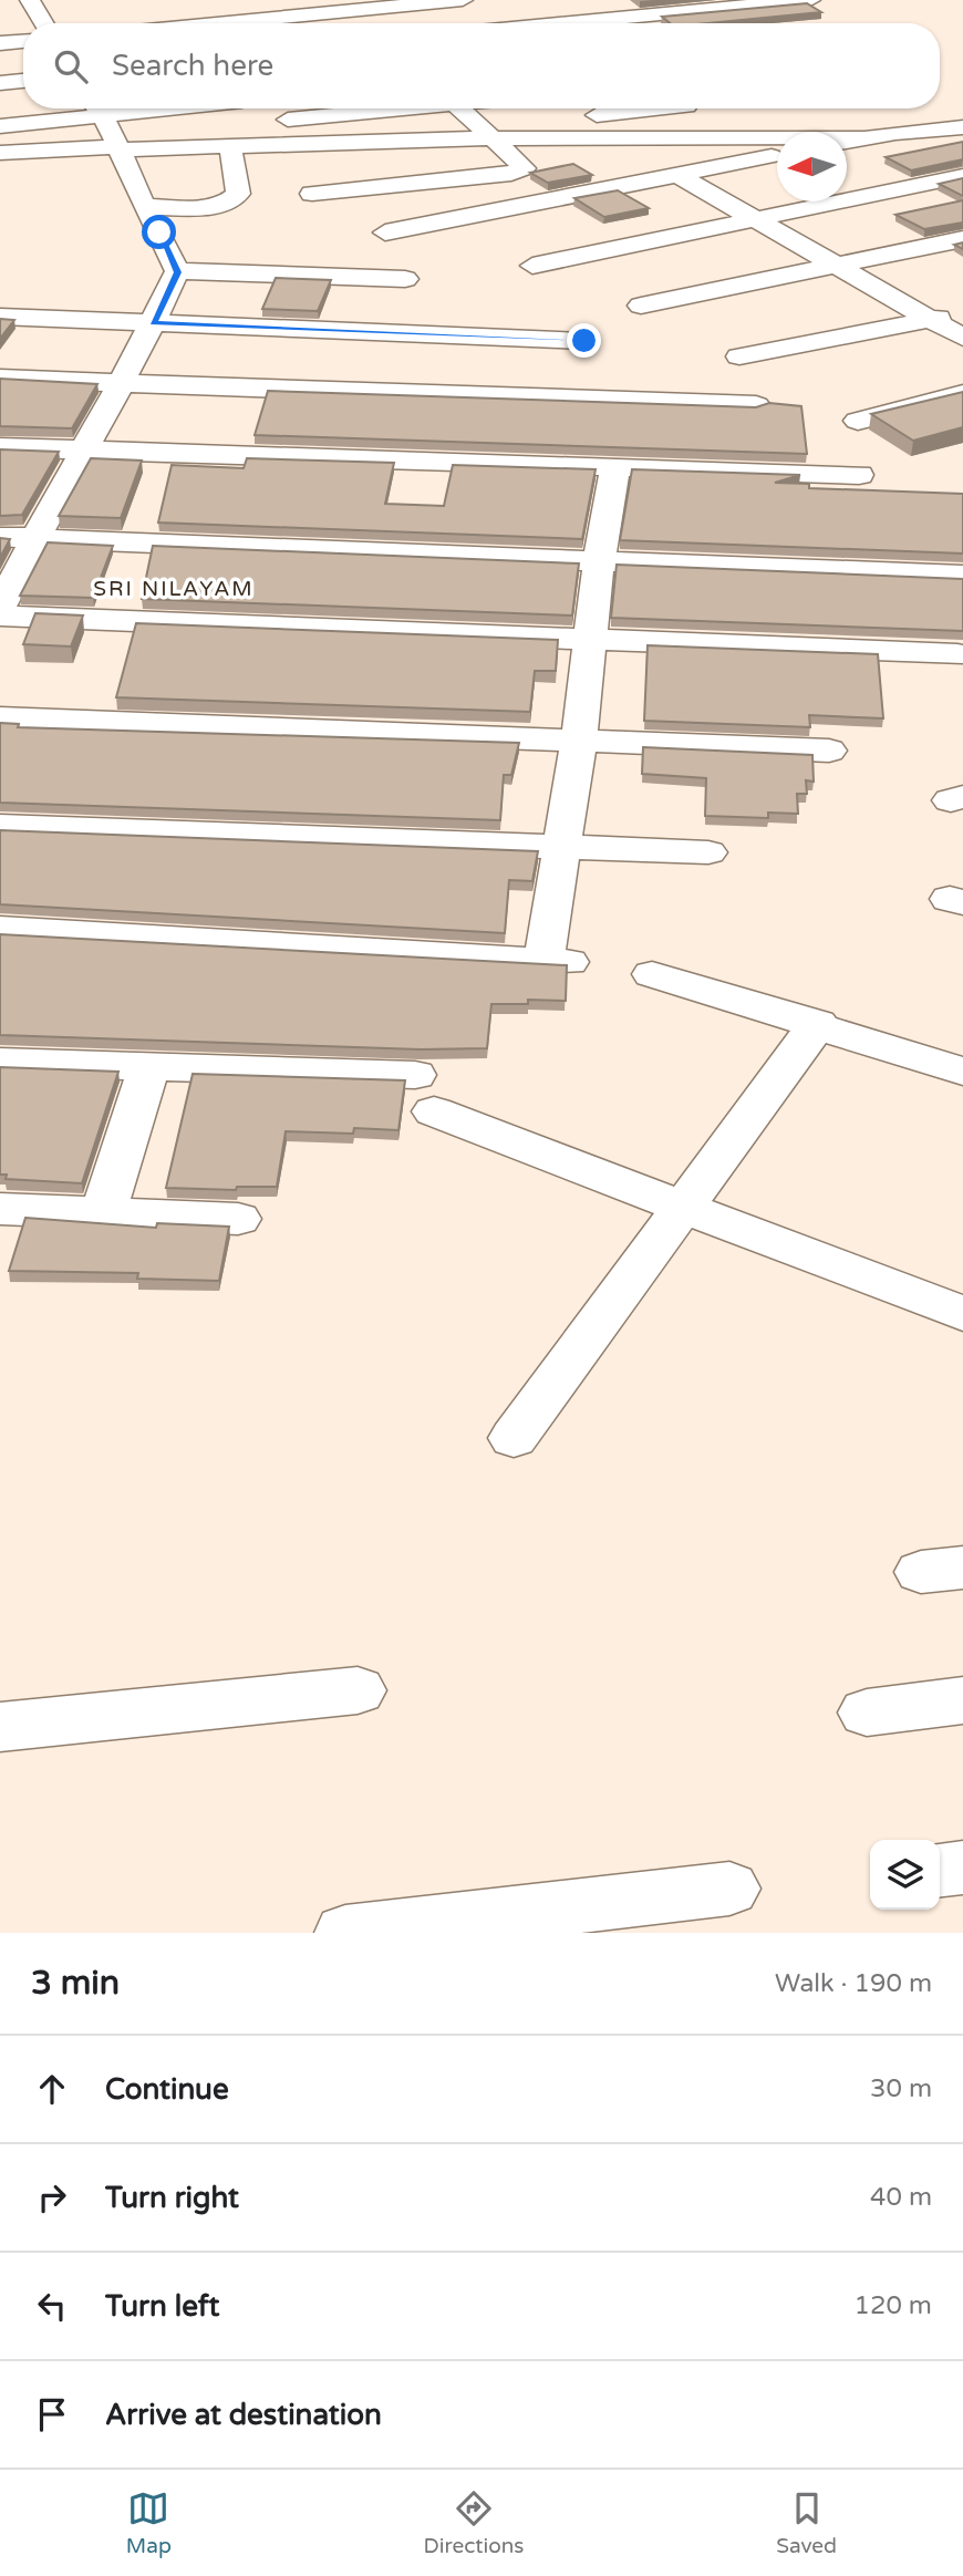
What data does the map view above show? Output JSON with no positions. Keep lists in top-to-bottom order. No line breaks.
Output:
{"districts":["SRI NILAYAM"],"north":"left","page":{"search":"Search here","heading":["3 min","Walk · 190 m"],"list":[["Continue","30 m"],["Turn right","40 m"],["Turn left","120 m"],"Arrive at destination"],"nav":["Map","Directions","Saved"]}}
